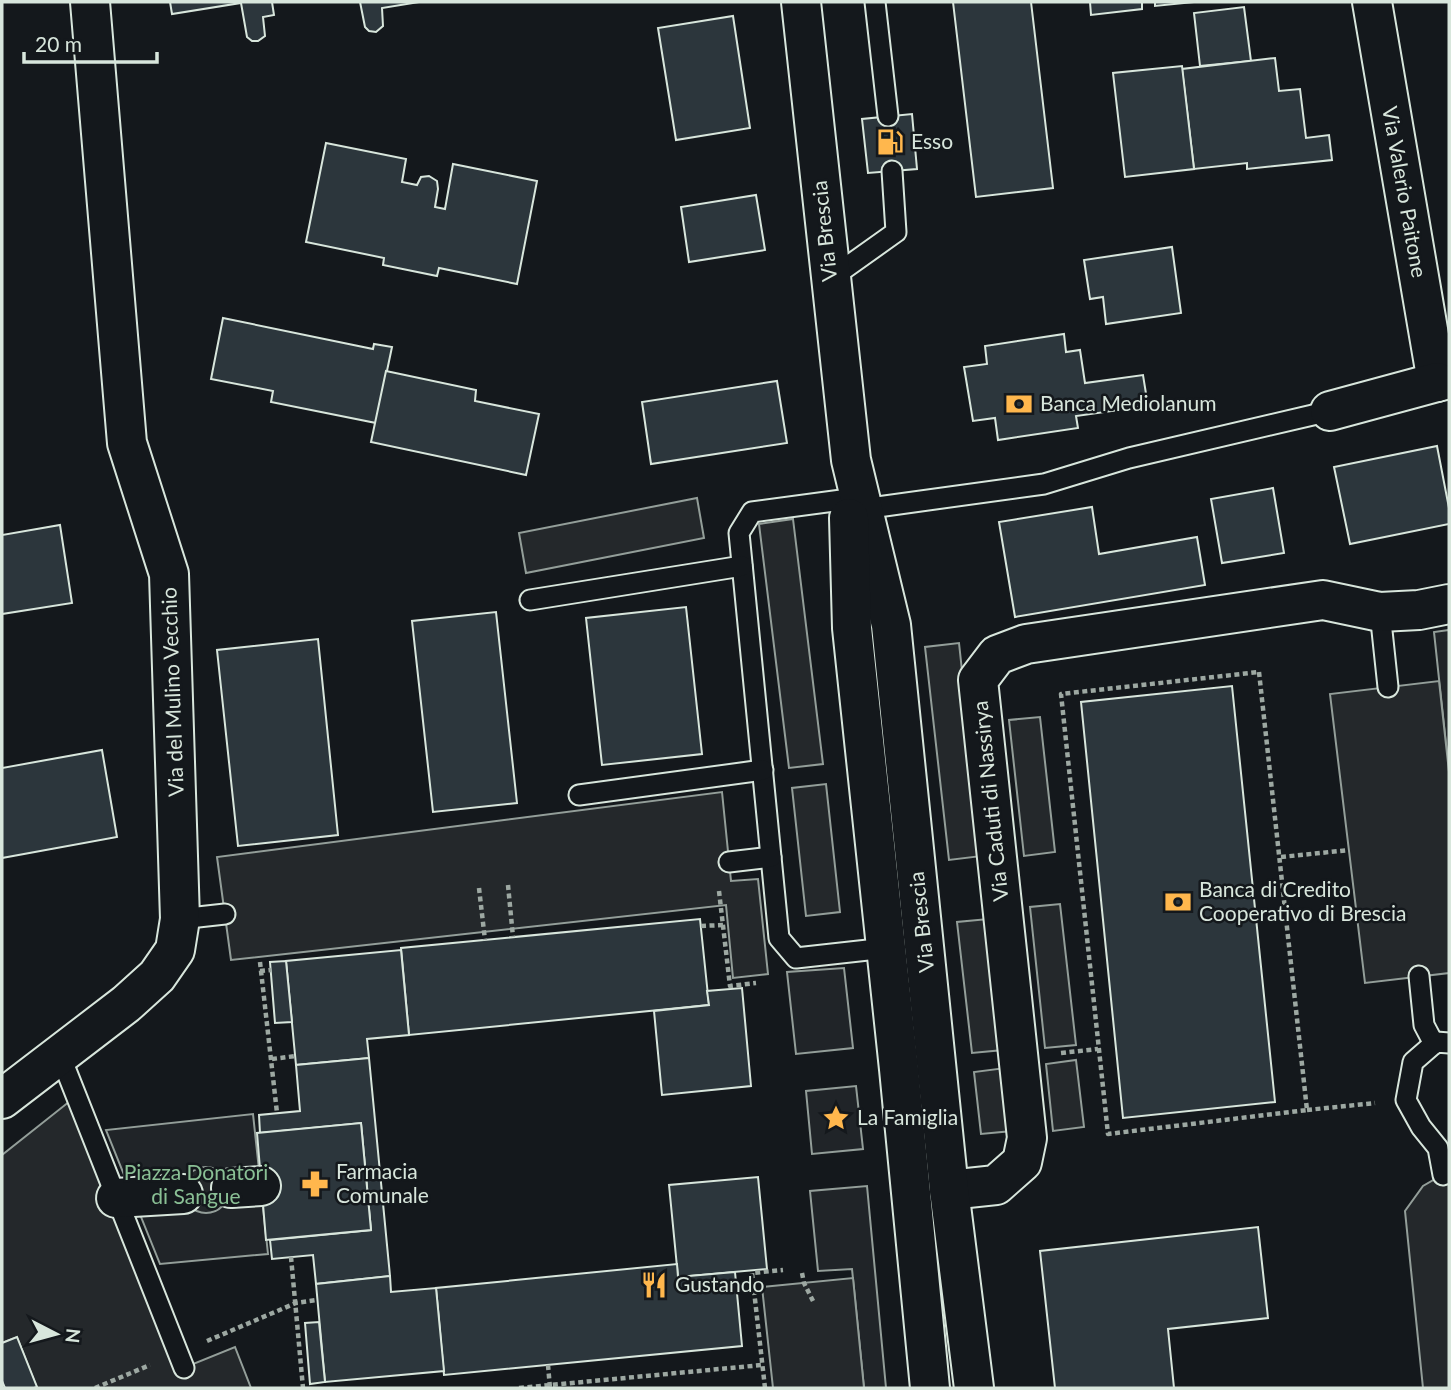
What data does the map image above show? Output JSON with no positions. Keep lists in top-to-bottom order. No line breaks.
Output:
{"streets":{"street":["Via Valerio Paitone","Via Brescia","Via del Mulino Vecchio","Via Caduti di Nassirya"]},"crossings":[["Via Brescia","Via Caduti di Nassirya"]],"parks":["Piazza Donatori di Sangue"],"places":{"fuel station":["Esso"],"bank":["Banca Mediolanum","Banca di Credito Cooperativo di Brescia"],"place":["La Famiglia"],"pharmacy":["Farmacia Comunale"],"restaurant":["Gustando"]},"scale_bar":"20 m","north":"right"}
